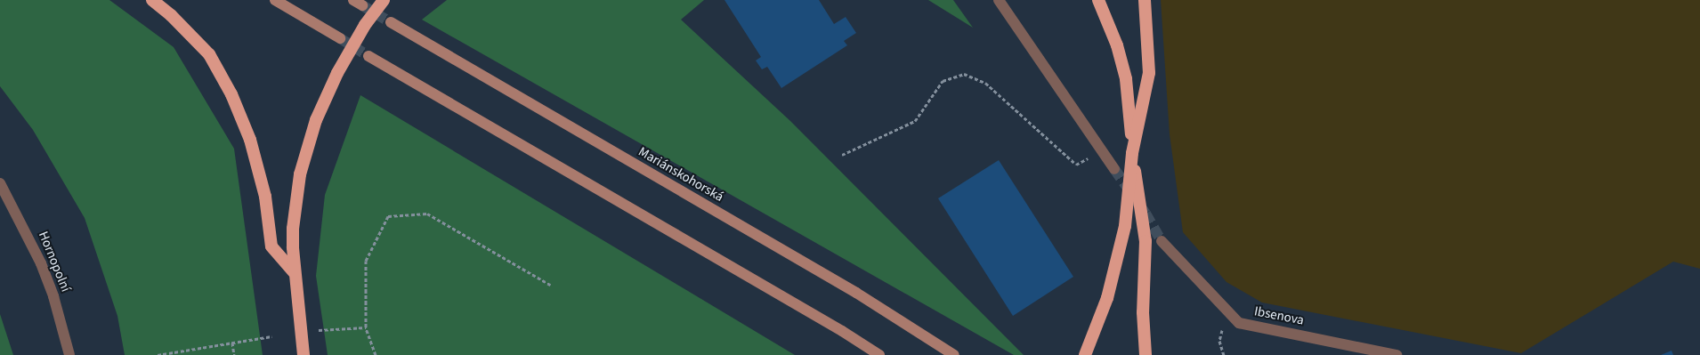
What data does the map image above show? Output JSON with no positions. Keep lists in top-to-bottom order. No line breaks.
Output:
{"streets":{"main road":["Mariánskohorská"],"street":["Hornopolní","Ibsenova"]}}
